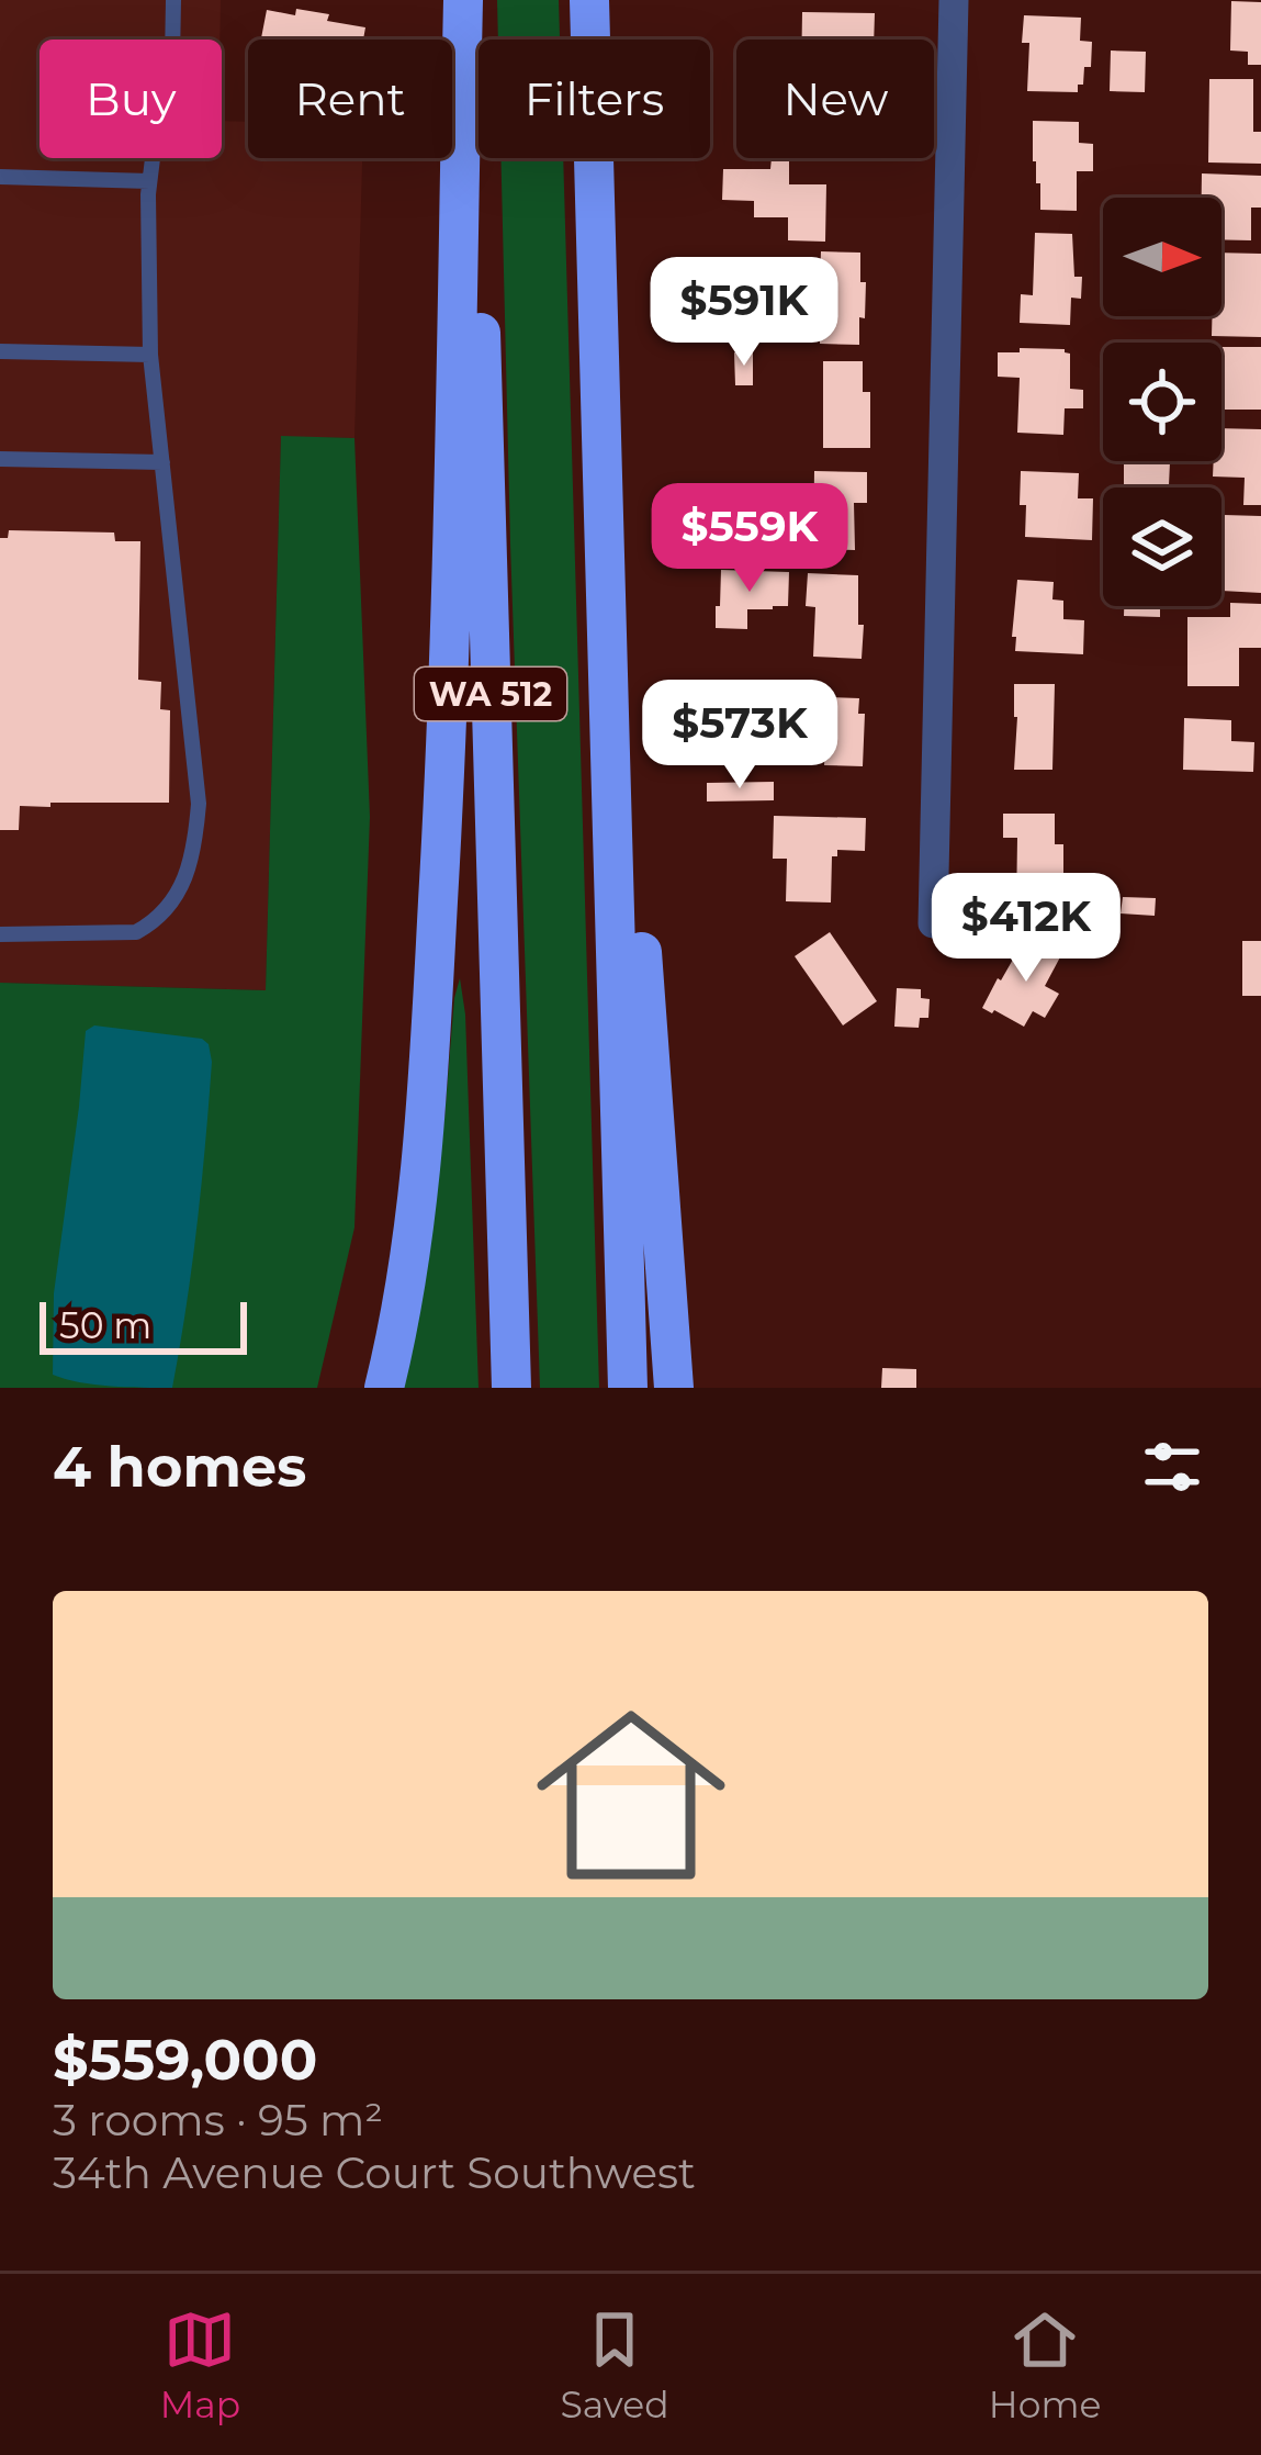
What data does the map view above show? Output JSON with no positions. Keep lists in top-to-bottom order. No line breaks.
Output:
{"streets":{"highway":["WA 512"]},"scale_bar":"50 m","north":"right","page":{"chip":["Buy","Rent","Filters","New"],"price":["$591K","$559K","$573K","$412K"],"scale":"50 m","heading":"4 homes","list":[{"name":"$559,000","note":"3 rooms · 95 m² · 34th Avenue Court Southwest"}],"tabs":["Map","Saved","Home"]}}
